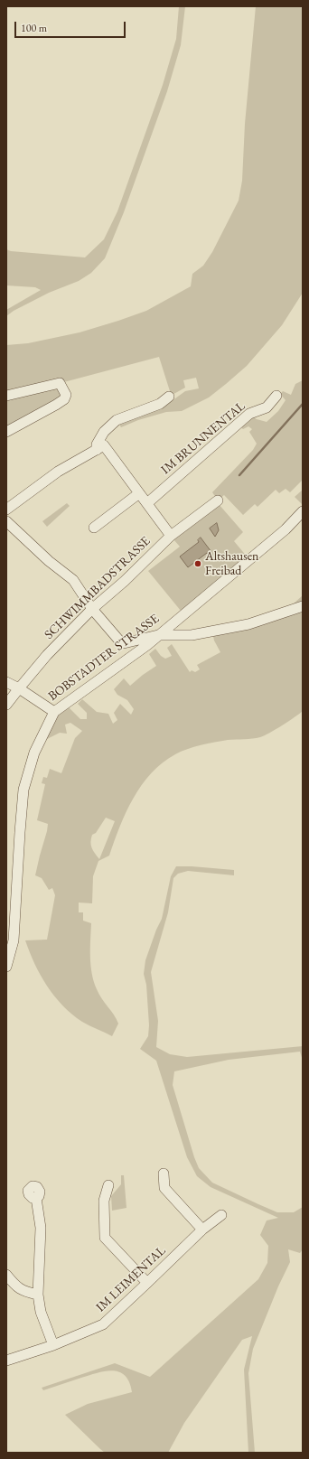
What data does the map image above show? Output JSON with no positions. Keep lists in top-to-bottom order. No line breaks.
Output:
{"streets":{"street":["IM BRUNNENTAL","SCHWIMMBADSTRASSE","BOBSTADTER STRASSE","IM LEIMENTAL"]},"places":["Altshausen Freibad"],"scale_bar":"100 m"}
